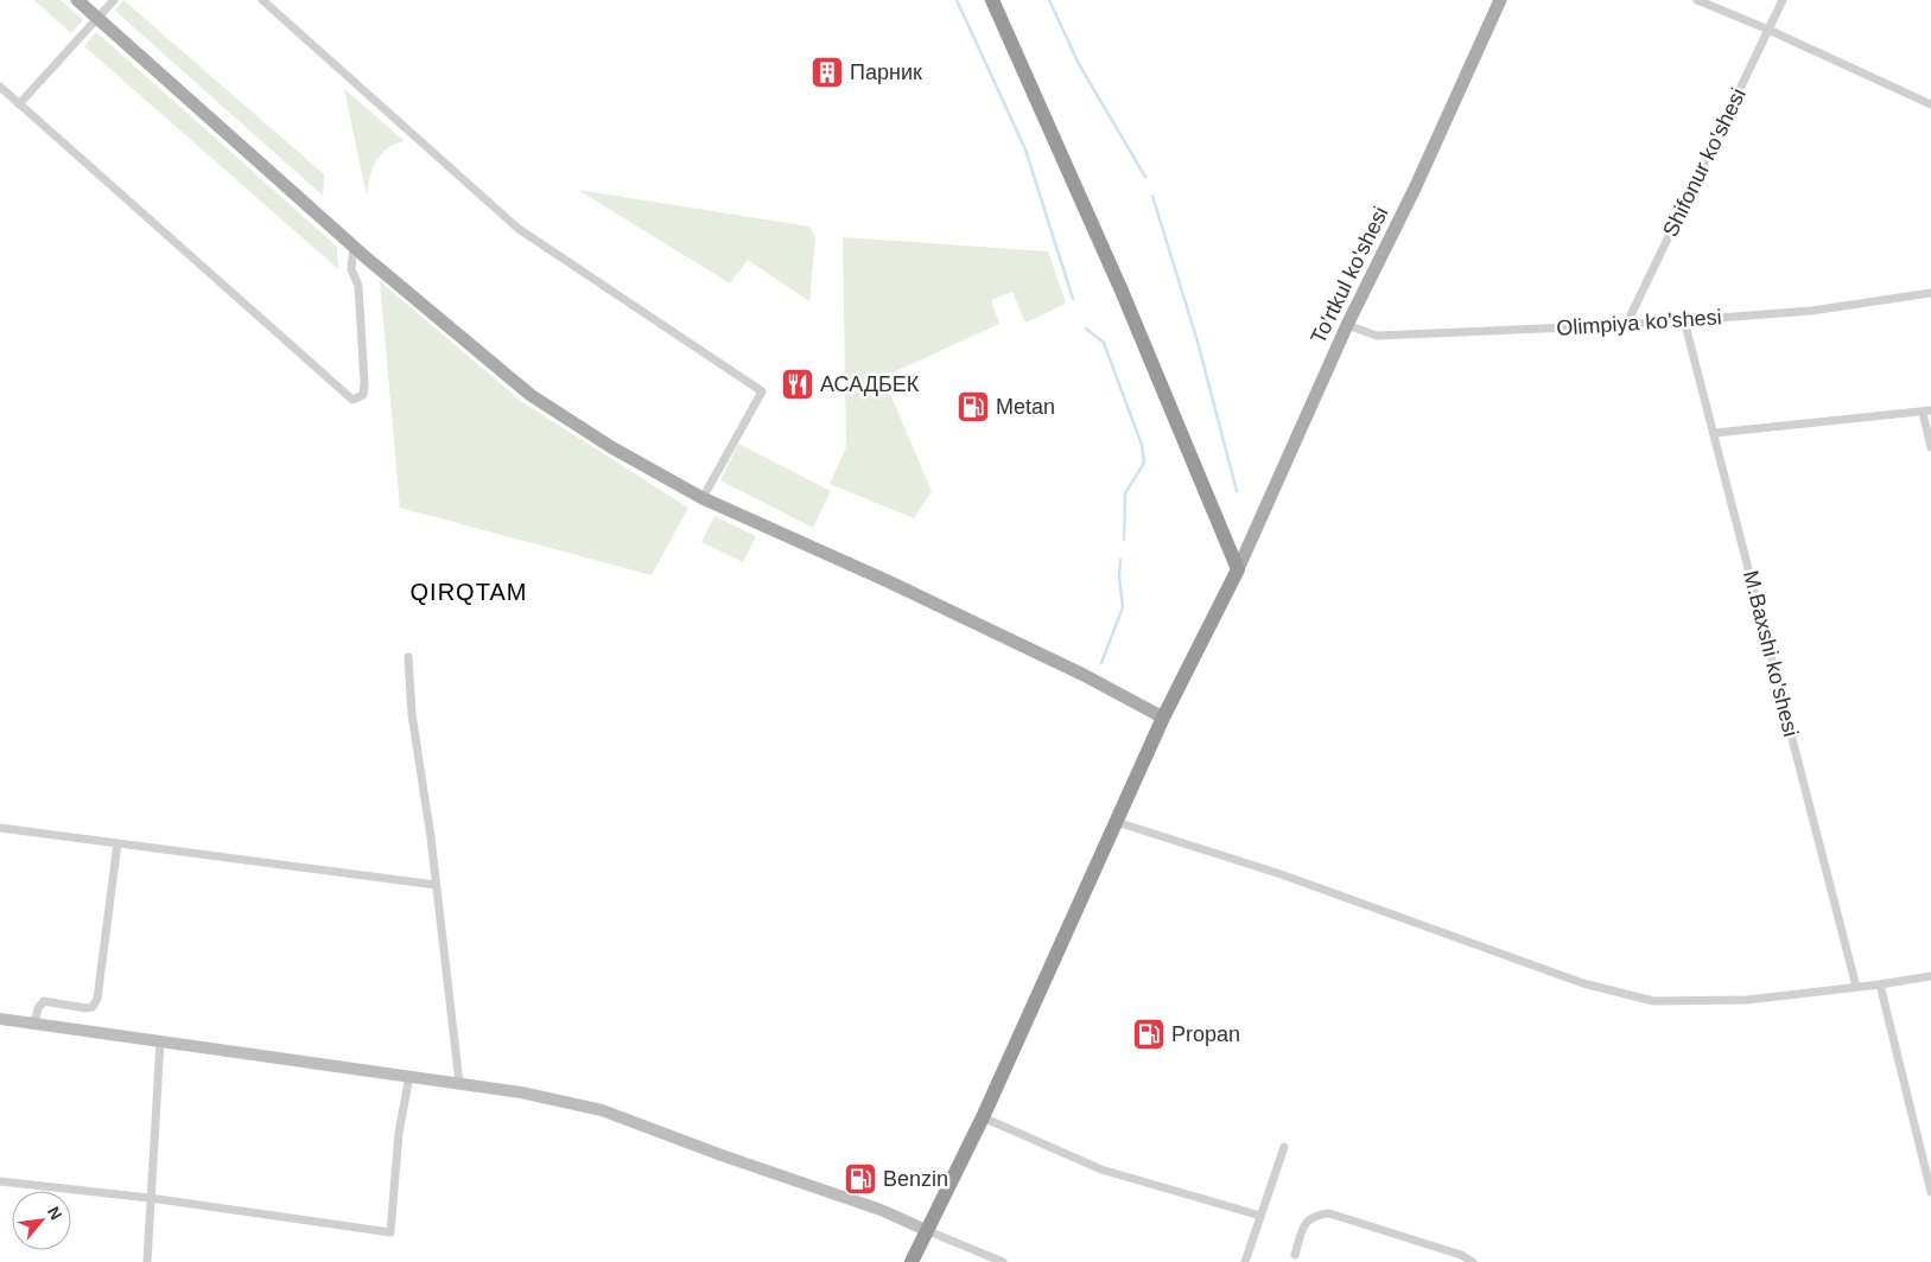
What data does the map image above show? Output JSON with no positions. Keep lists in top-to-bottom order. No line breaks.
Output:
{"streets":{"main road":["To'rtkul ko'shesi"],"street":["Shifonur ko'shesi","Olimpiya ko'shesi","M.Baxshi ko'shesi"]},"crossings":[["Shifonur ko'shesi","Olimpiya ko'shesi"],["To'rtkul ko'shesi","Olimpiya ko'shesi"],["Olimpiya ko'shesi","M.Baxshi ko'shesi"]],"districts":["QIRQTAM"],"places":{"building":["Парник"],"restaurant":["АСАДБЕК"],"fuel station":["Metan","Propan","Benzin"]},"north":"top right"}
